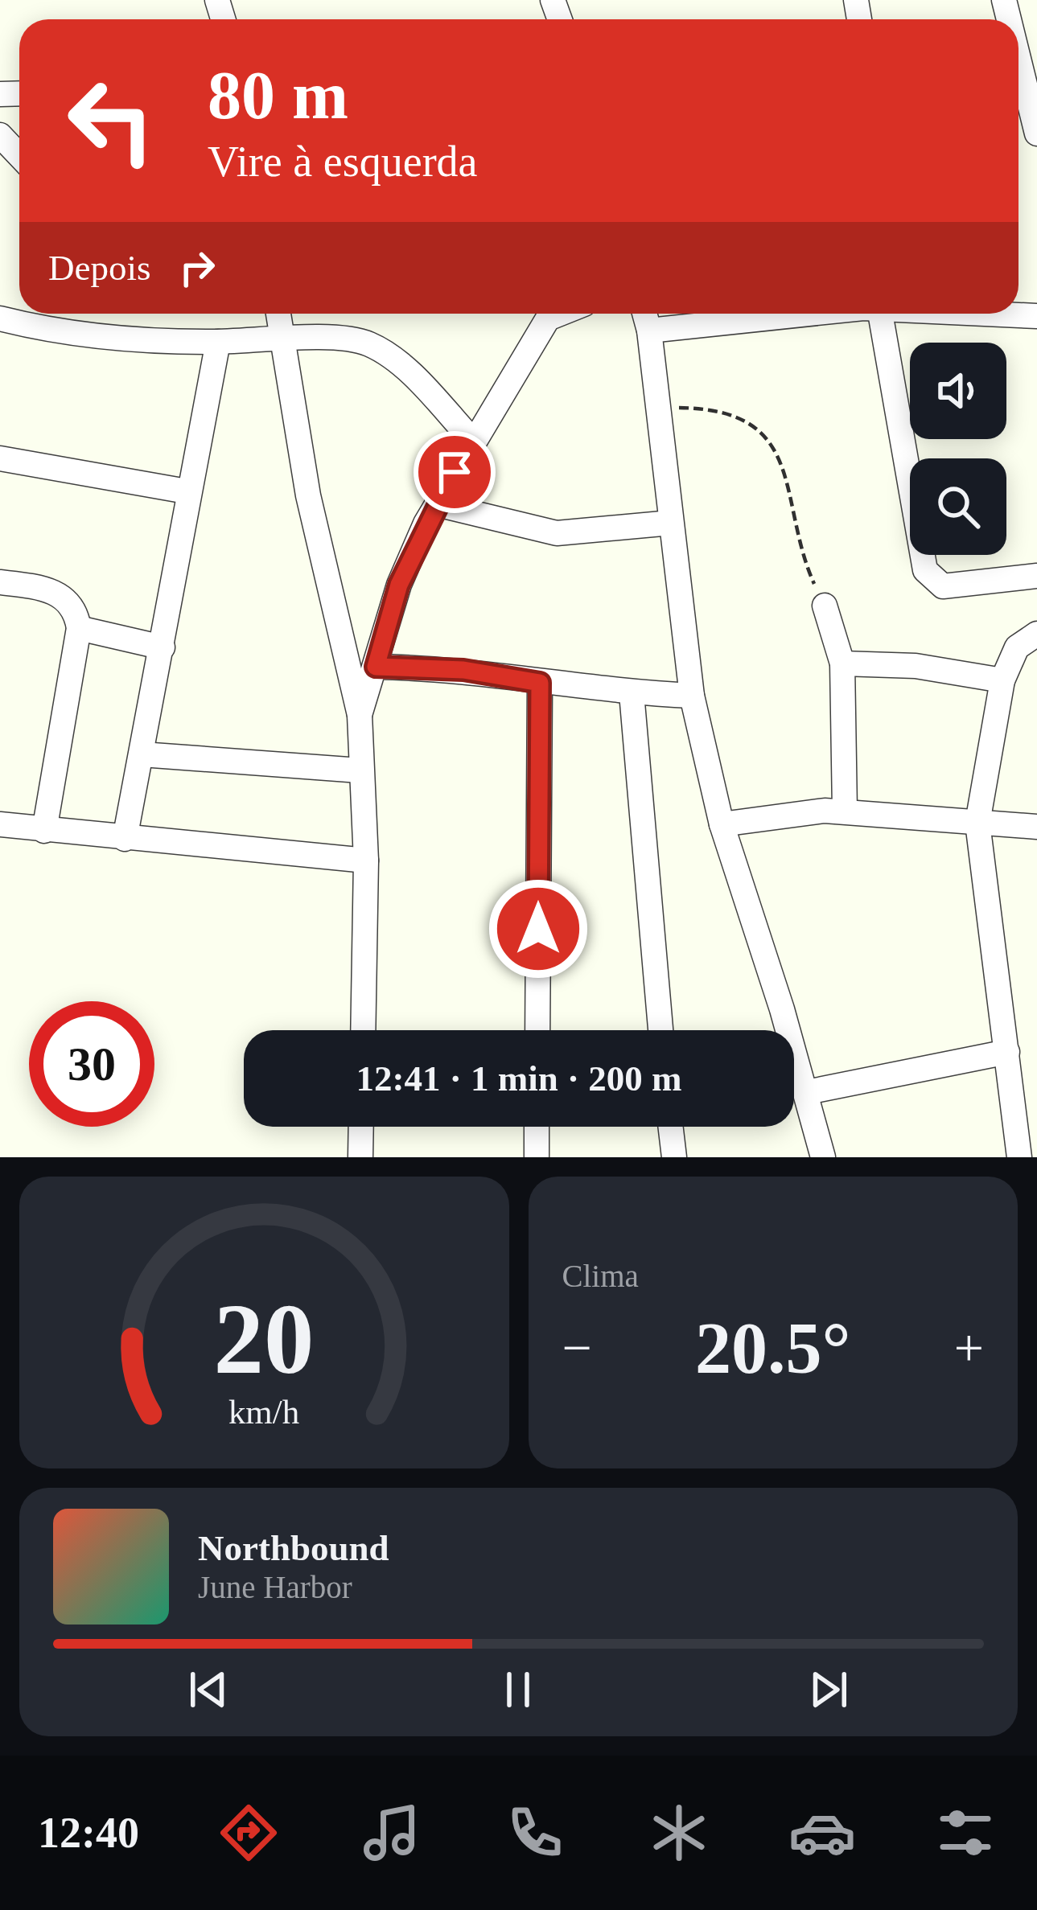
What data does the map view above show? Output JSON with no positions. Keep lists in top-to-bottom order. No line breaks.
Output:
{"page":{"turn":["80 m","Vire à esquerda"],"then":"Depois","limit":"30","trip":"12:41 · 1 min · 200 m","tile":"Clima","heat":["−","20.5°","+"],"song":["Northbound","June Harbor"],"tabs":"12:40","gauge":["20","km/h"]}}
